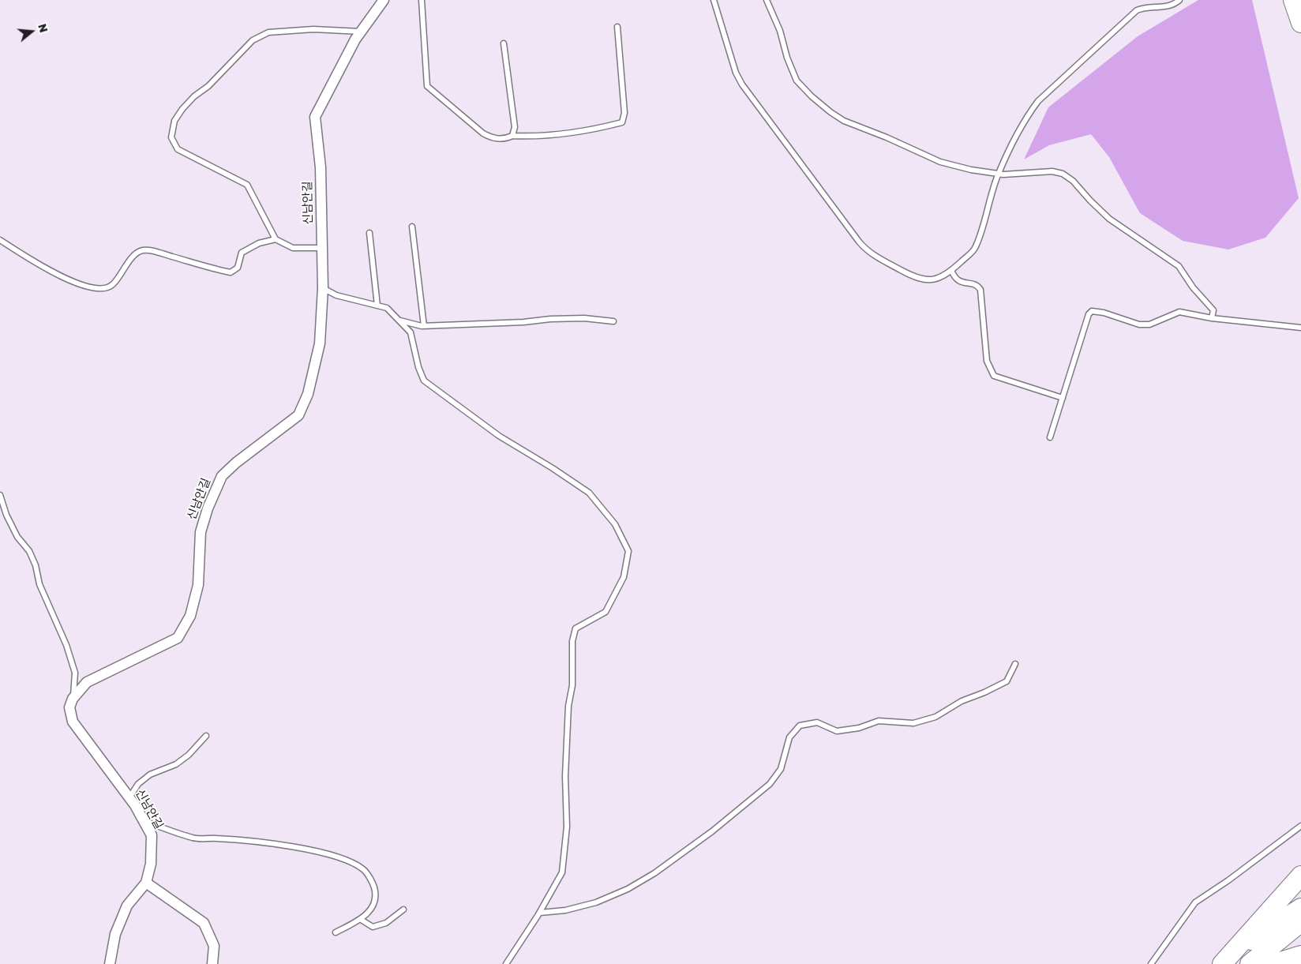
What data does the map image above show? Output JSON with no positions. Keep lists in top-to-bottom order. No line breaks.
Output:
{"streets":{"street":["신남안길"]},"north":"right"}
